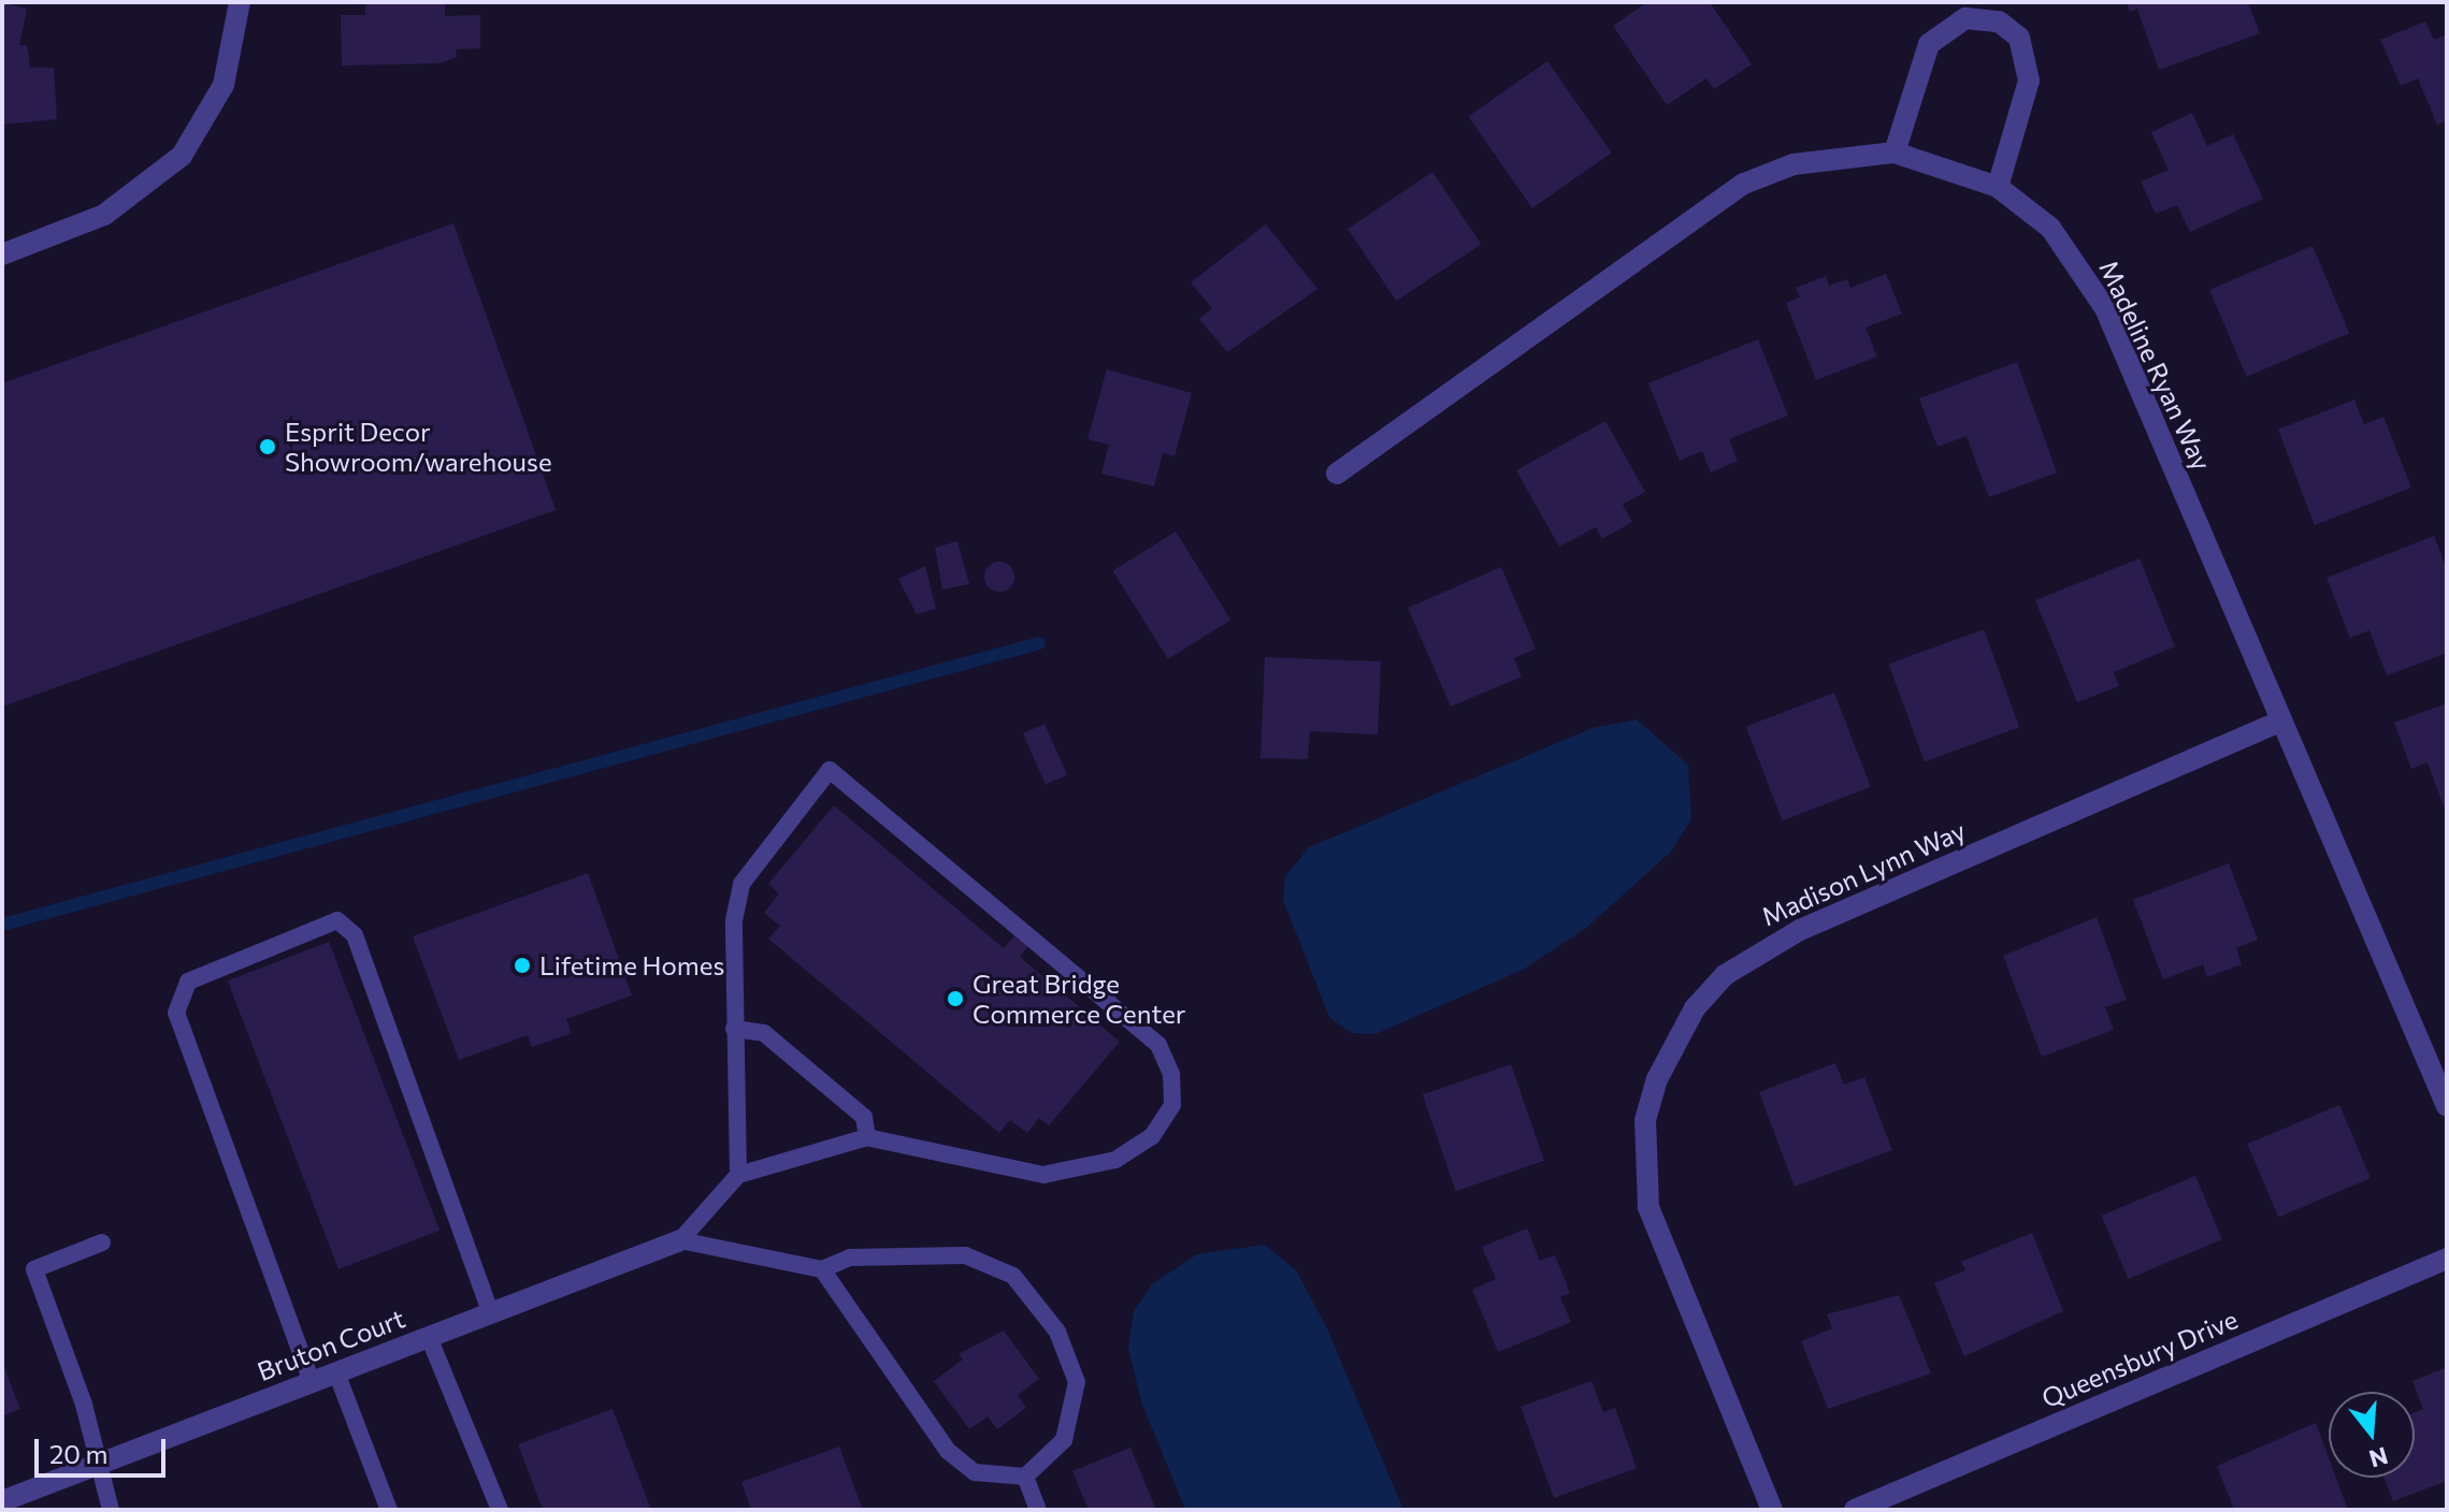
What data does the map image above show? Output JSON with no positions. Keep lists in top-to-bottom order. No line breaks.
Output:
{"streets":{"street":["Madeline Ryan Way","Madison Lynn Way","Bruton Court","Queensbury Drive"]},"crossings":[["Madeline Ryan Way","Madison Lynn Way"]],"places":["Esprit Decor Showroom/warehouse","Lifetime Homes","Great Bridge Commerce Center"],"scale_bar":"20 m","north":"bottom"}
